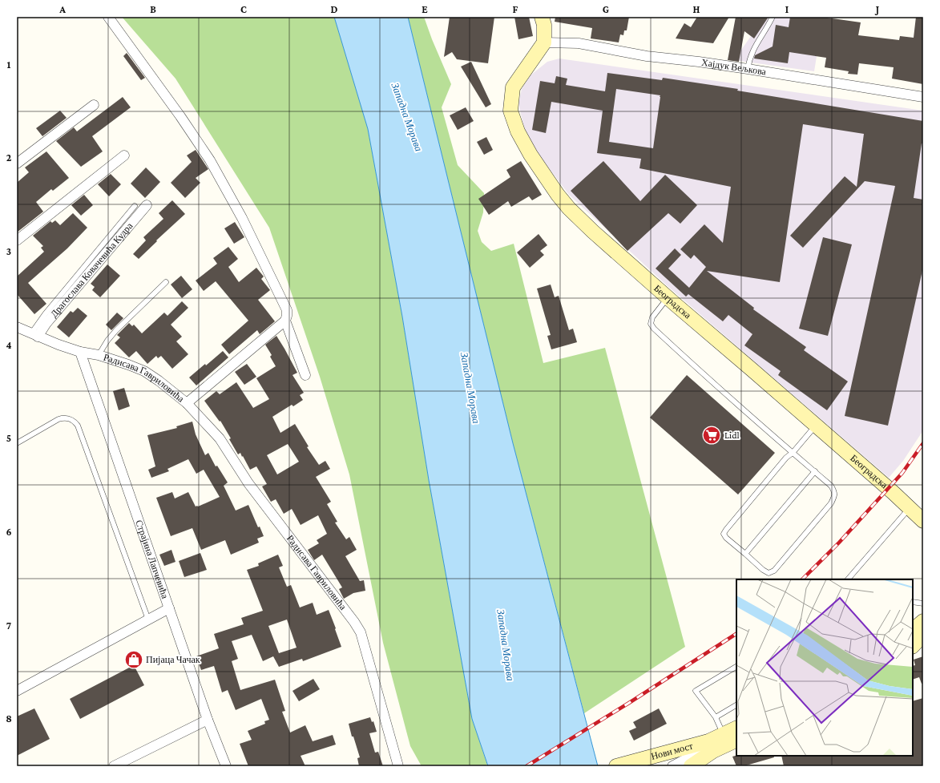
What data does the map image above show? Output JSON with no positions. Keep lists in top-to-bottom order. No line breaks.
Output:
{"streets":{"street":["Хајдук Вељкова","Драгослава Ковачевића Кудра","Београдска","Радисава Гавриловића","Страјина Лапчевића","Нови мост"]},"crossings":[["Хајдук Вељкова","Београдска"],["Радисава Гавриловића","Страјина Лапчевића"]],"water":["Западна Морава"],"places":{"supermarket":["Lidl"],"shop":["Пијаца Чачак"]},"grid":{"columns":["A","B","C","D","E","F","G","H","I","J"],"rows":["1","2","3","4","5","6","7","8"]}}
